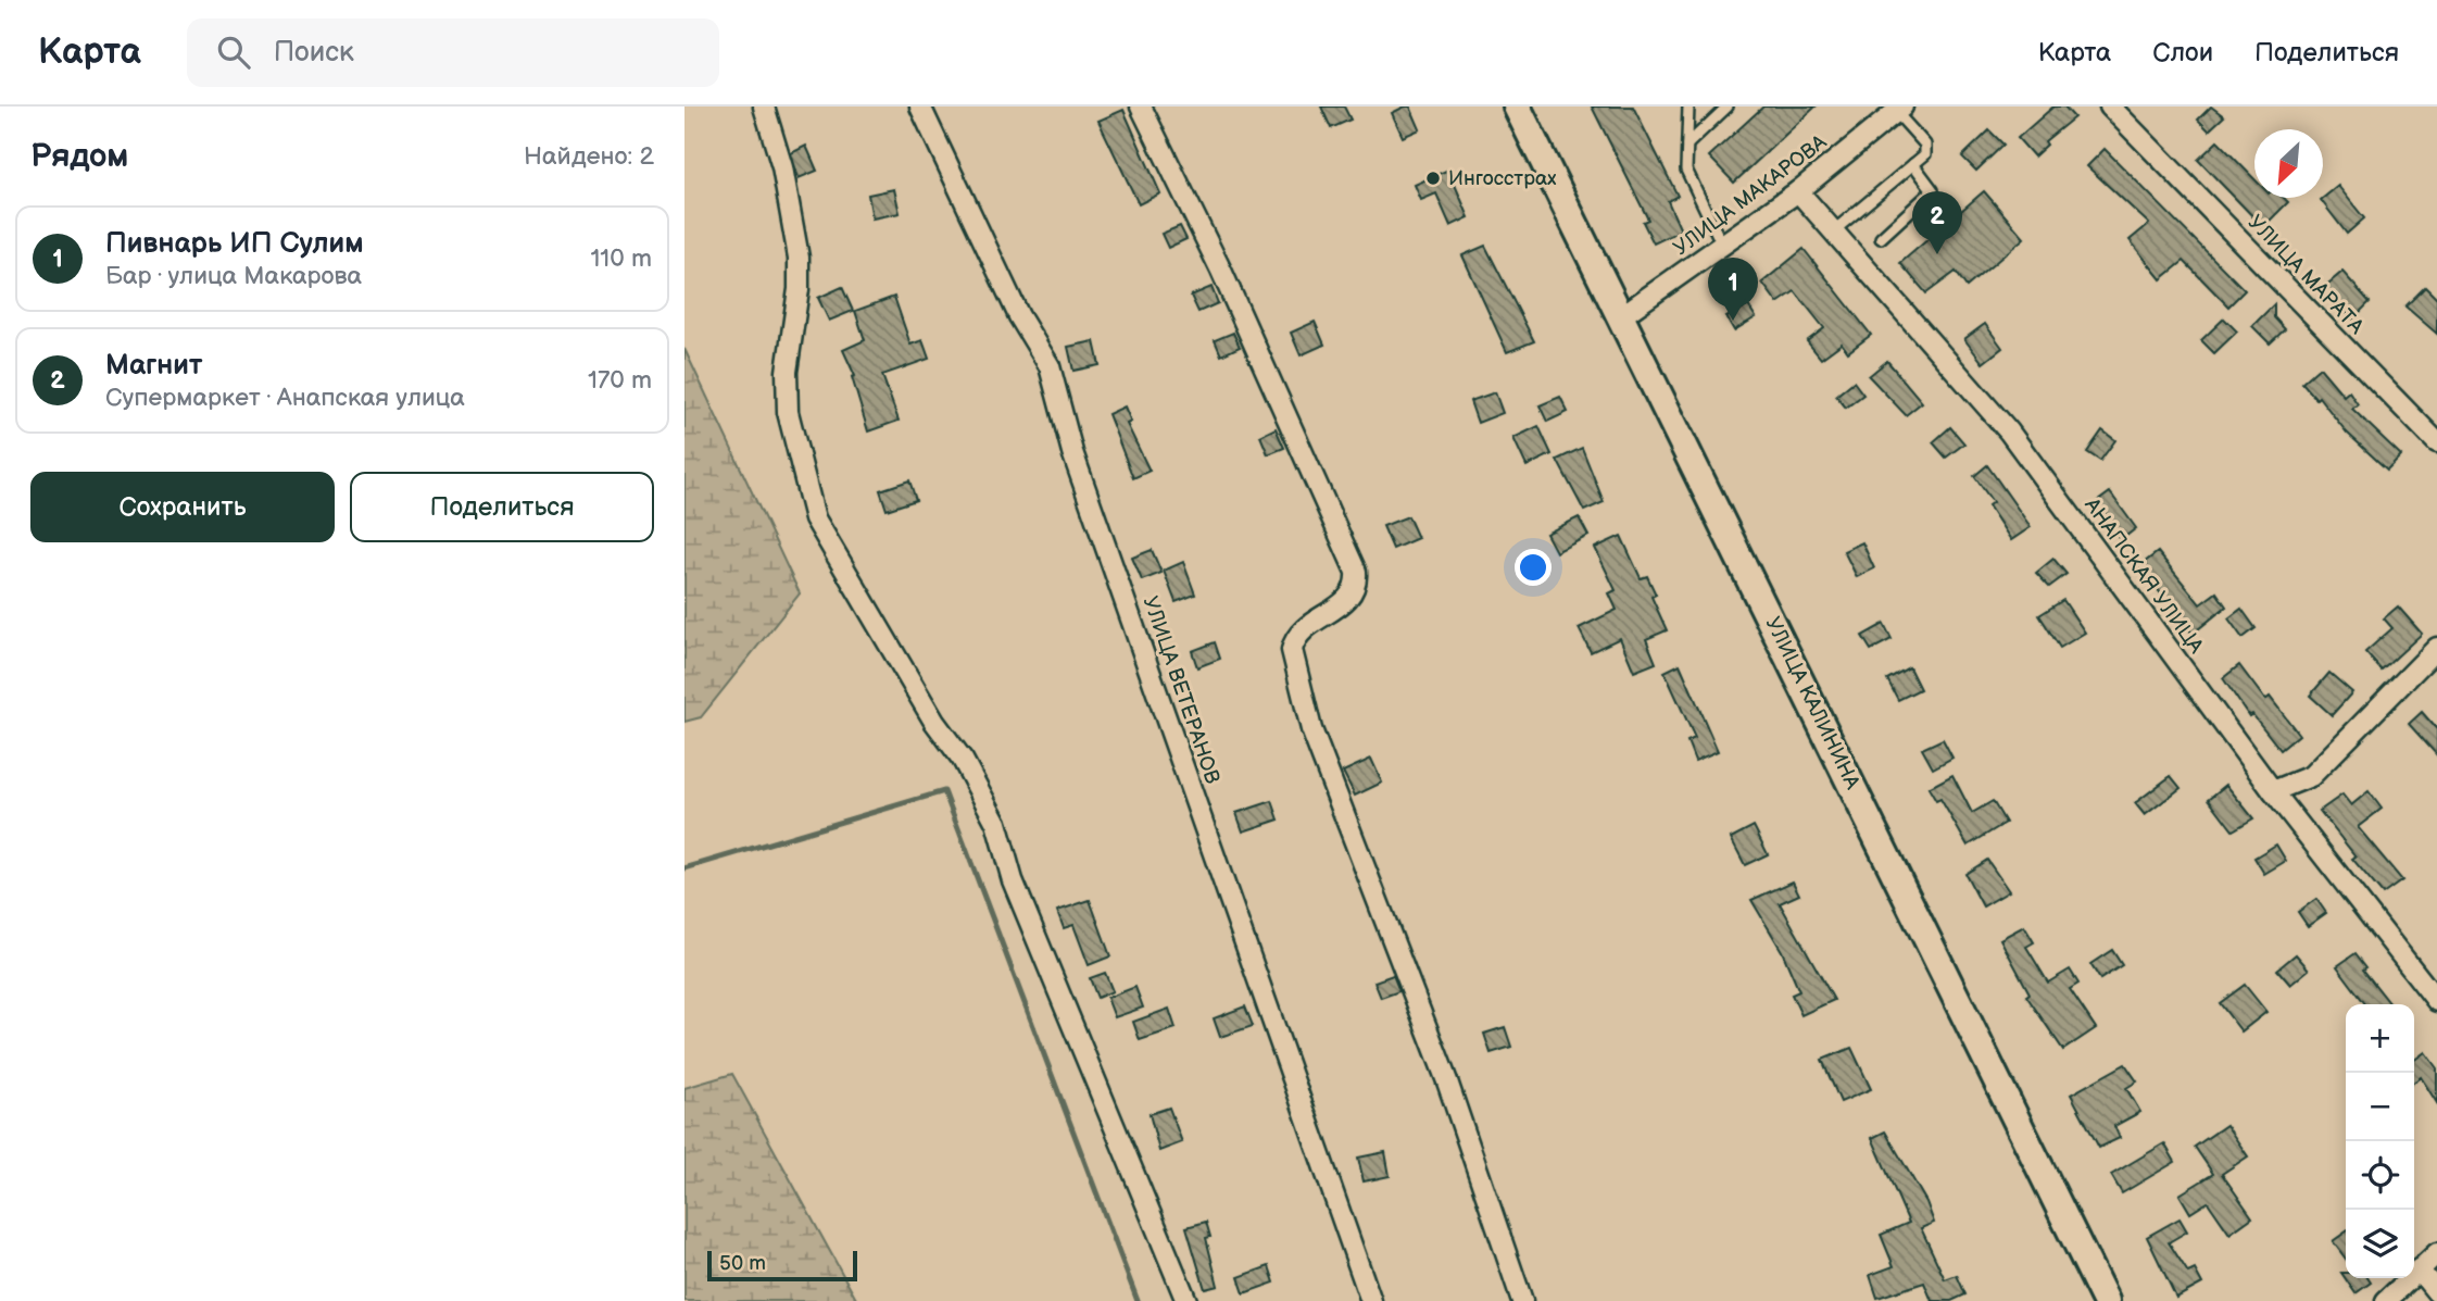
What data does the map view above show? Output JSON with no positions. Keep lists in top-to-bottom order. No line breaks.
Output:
{"streets":{"main road":["УЛИЦА КАЛИНИНА"],"street":["УЛИЦА МАКАРОВА","УЛИЦА МАРАТА","АНАПСКАЯ УЛИЦА","УЛИЦА ВЕТЕРАНОВ"]},"crossings":[["УЛИЦА МАКАРОВА","АНАПСКАЯ УЛИЦА"],["УЛИЦА МАКАРОВА","УЛИЦА КАЛИНИНА"]],"places":["Ингосстрах"],"scale_bar":"50 m","north":"bottom left","page":{"header":"Карта","search":"Поиск","nav":["Карта","Слои","Поделиться"],"heading":["Рядом","Найдено: 2"],"pins":["2","1"],"list":[{"mark":"1","name":"Пивнарь ИП Сулим","note":"Бар · улица Макарова","value":"110 m"},{"mark":"2","name":"Магнит","note":"Супермаркет · Анапская улица","value":"170 m"}],"buttons":["Сохранить","Поделиться"],"map_buttons":["+","−"],"scale":"50 m"}}
